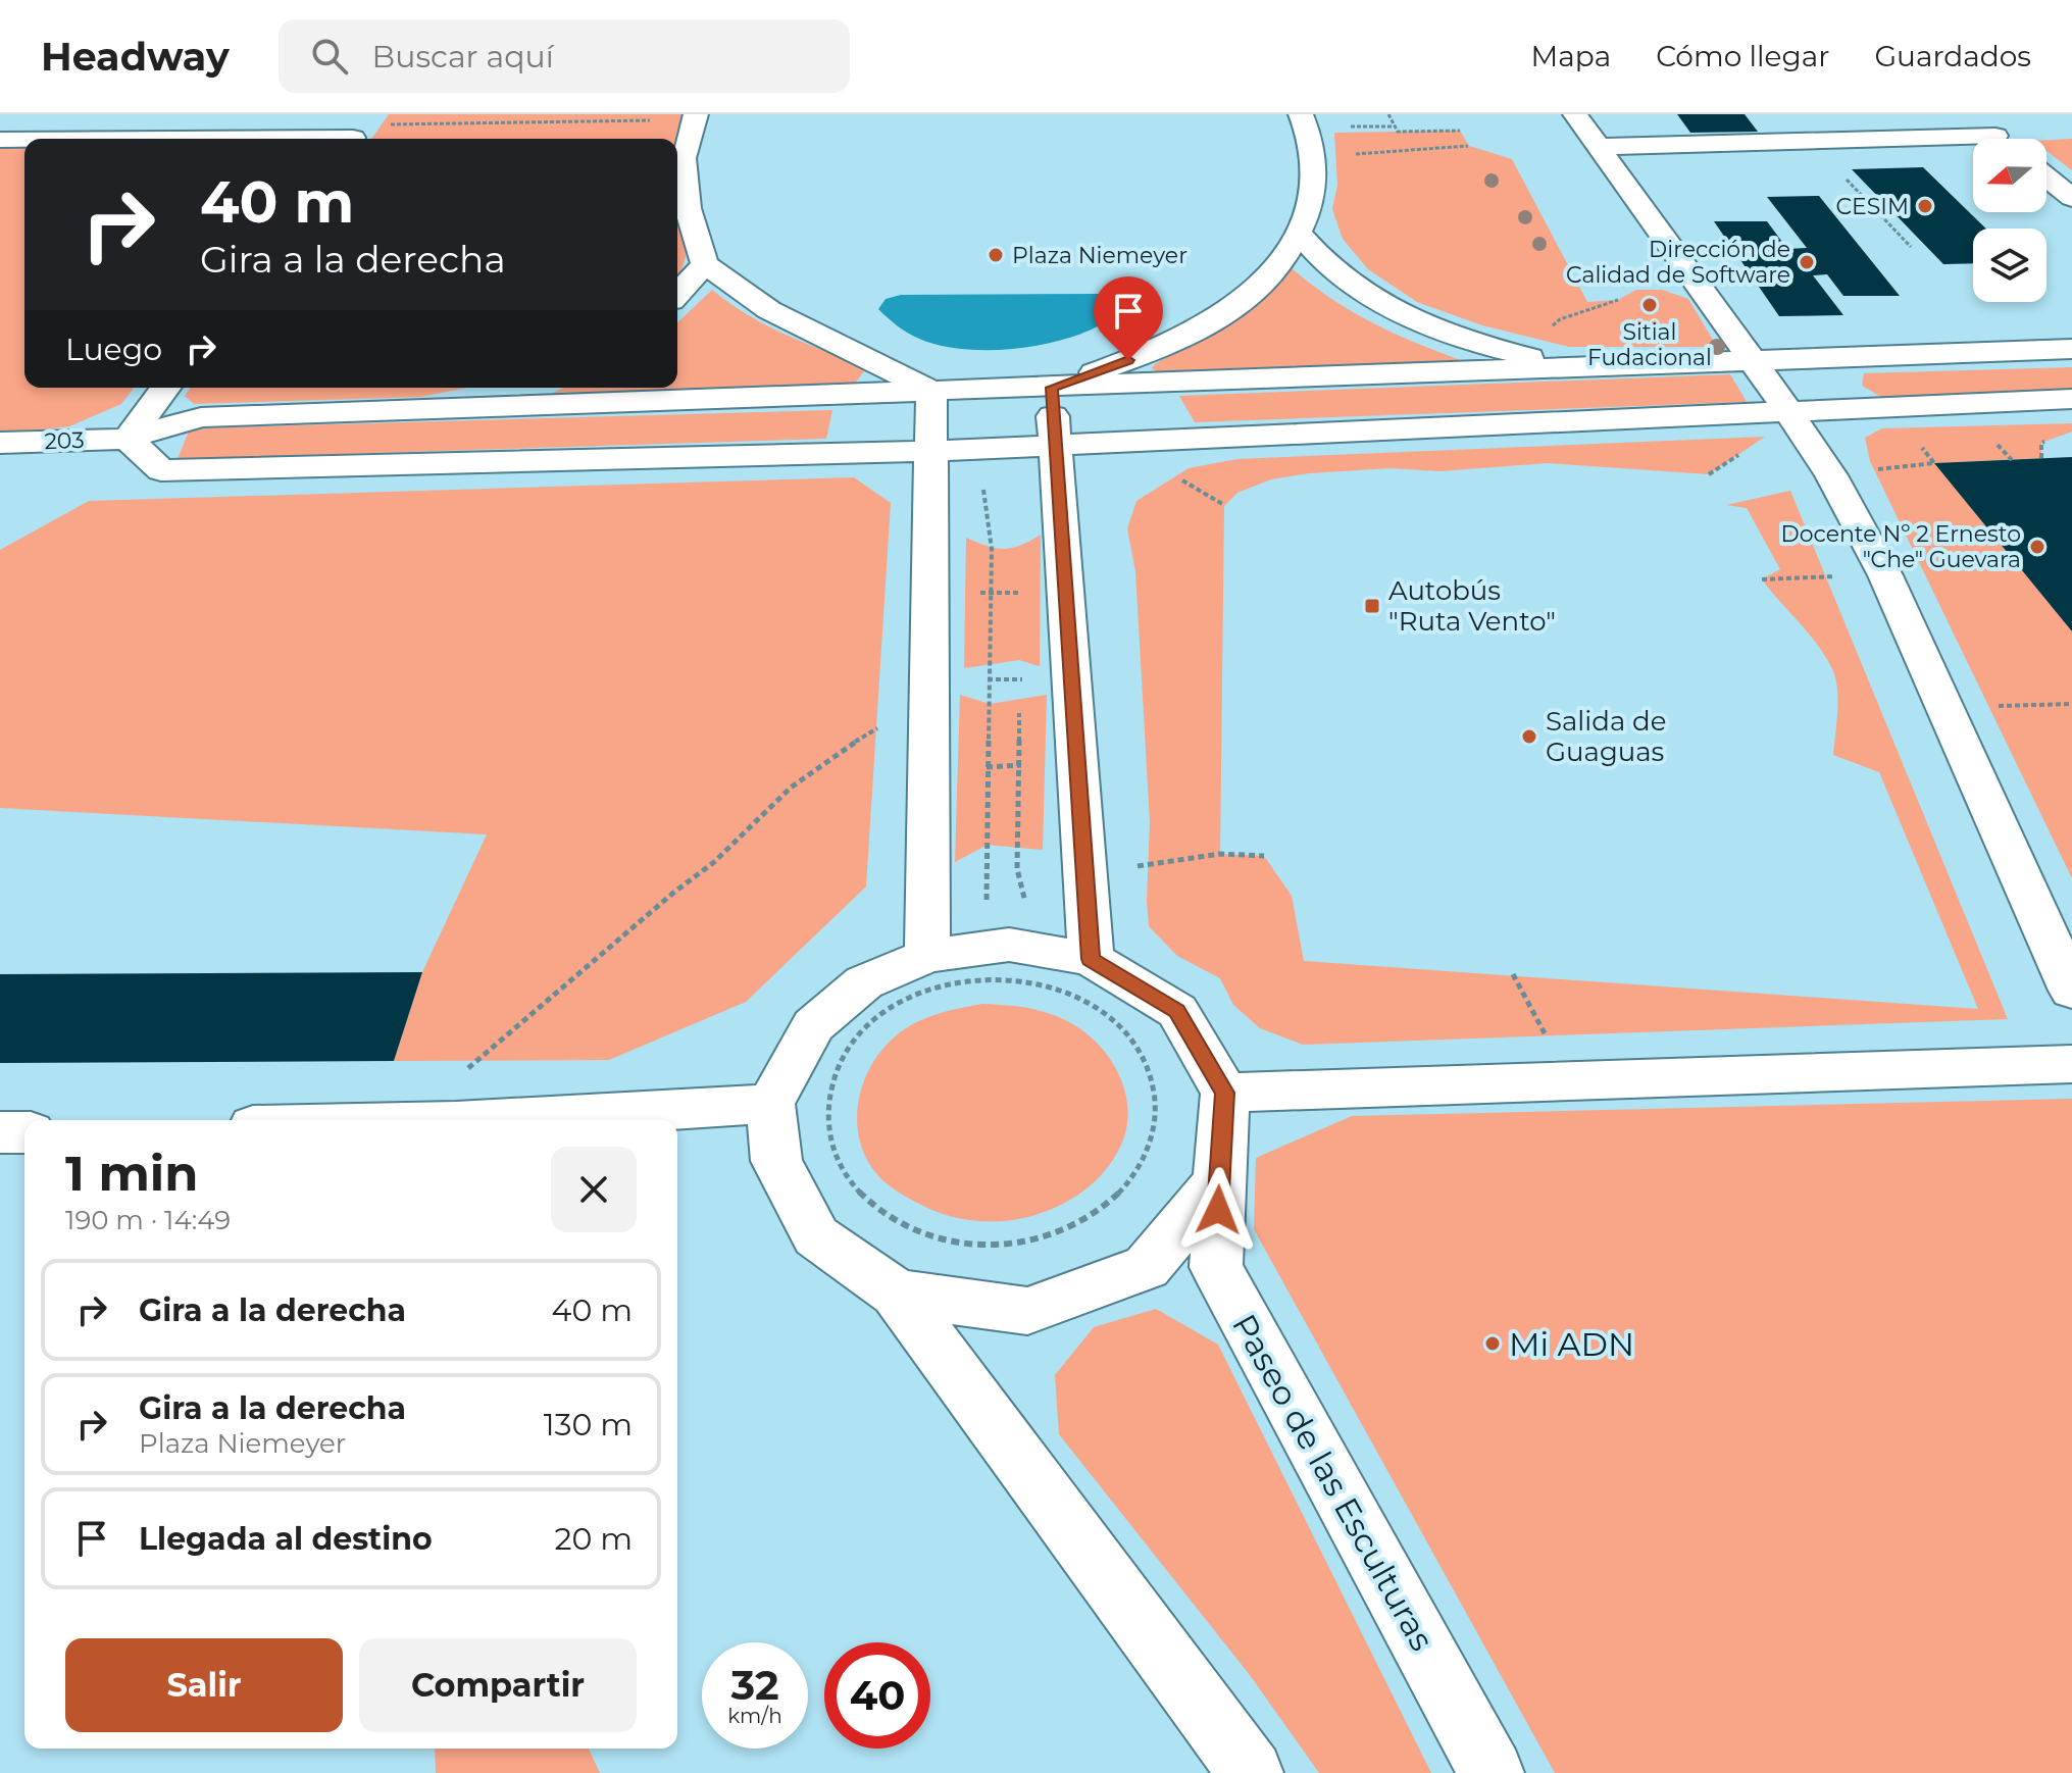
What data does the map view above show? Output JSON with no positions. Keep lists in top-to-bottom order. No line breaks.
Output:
{"streets":{"street":["203","Paseo de las Esculturas"]},"places":{"other":["CESIM","Plaza Niemeyer","Dirección de Calidad de Software","Sitial Fudacional","Docente Nº 2 Ernesto \"Che\" Guevara","Salida de Guaguas","Mi ADN"],"transit":["Autobús \"Ruta Vento\""]},"north":"left","page":{"header":"Headway","search":"Buscar aquí","nav":["Mapa","Cómo llegar","Guardados"],"turn":["40 m","Gira a la derecha"],"then":"Luego","heading":["1 min","190 m · 14:49"],"list":[{"name":"Gira a la derecha","value":"40 m"},{"name":"Gira a la derecha","note":"Plaza Niemeyer","value":"130 m"},{"name":"Llegada al destino","value":"20 m"}],"buttons":["Salir","Compartir"],"speed":"32 km/h","limit":"40"}}
